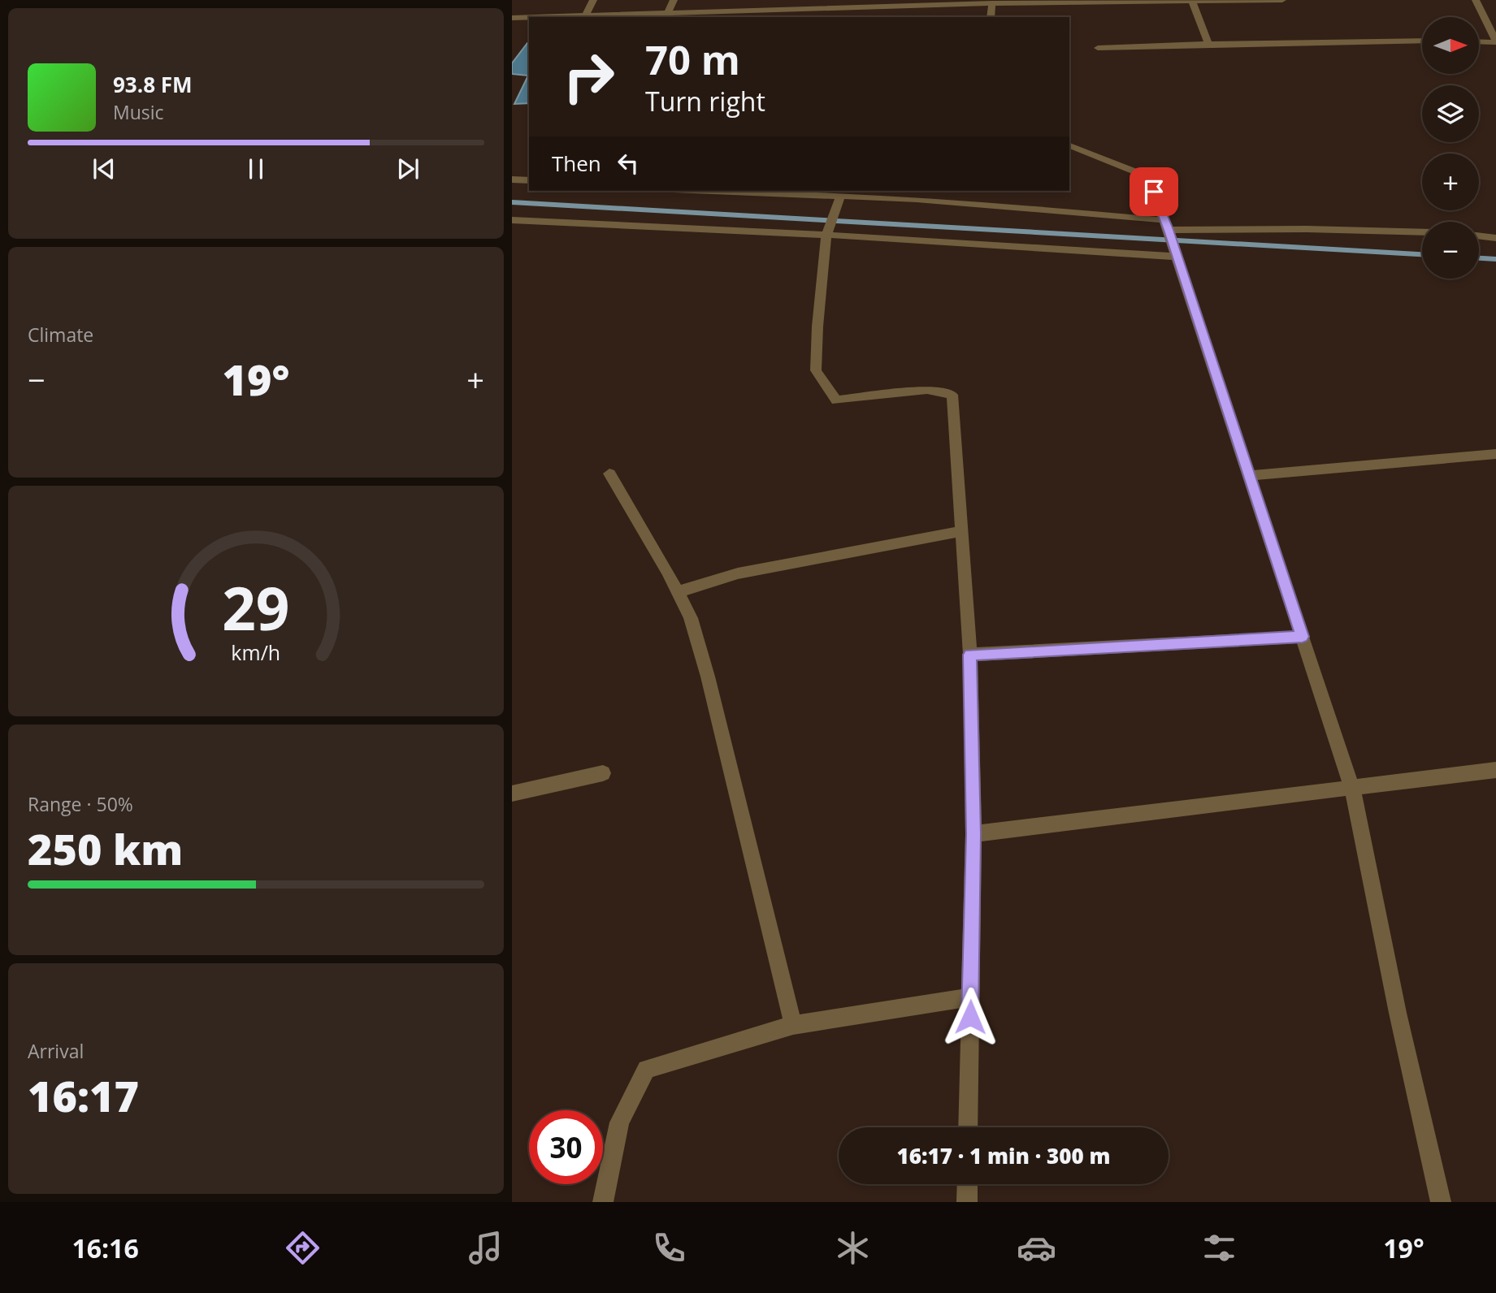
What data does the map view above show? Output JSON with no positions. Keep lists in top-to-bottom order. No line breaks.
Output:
{"north":"right","page":{"map_buttons":["+","−"],"turn":["70 m","Turn right"],"song":["93.8 FM","Music"],"then":"Then","tile":["Climate",["Range · 50%","250 km"],["Arrival","16:17"]],"heat":["−","19°","+"],"limit":"30","trip":"16:17 · 1 min · 300 m","tabs":["16:16","19°"],"gauge":["29","km/h"]}}
